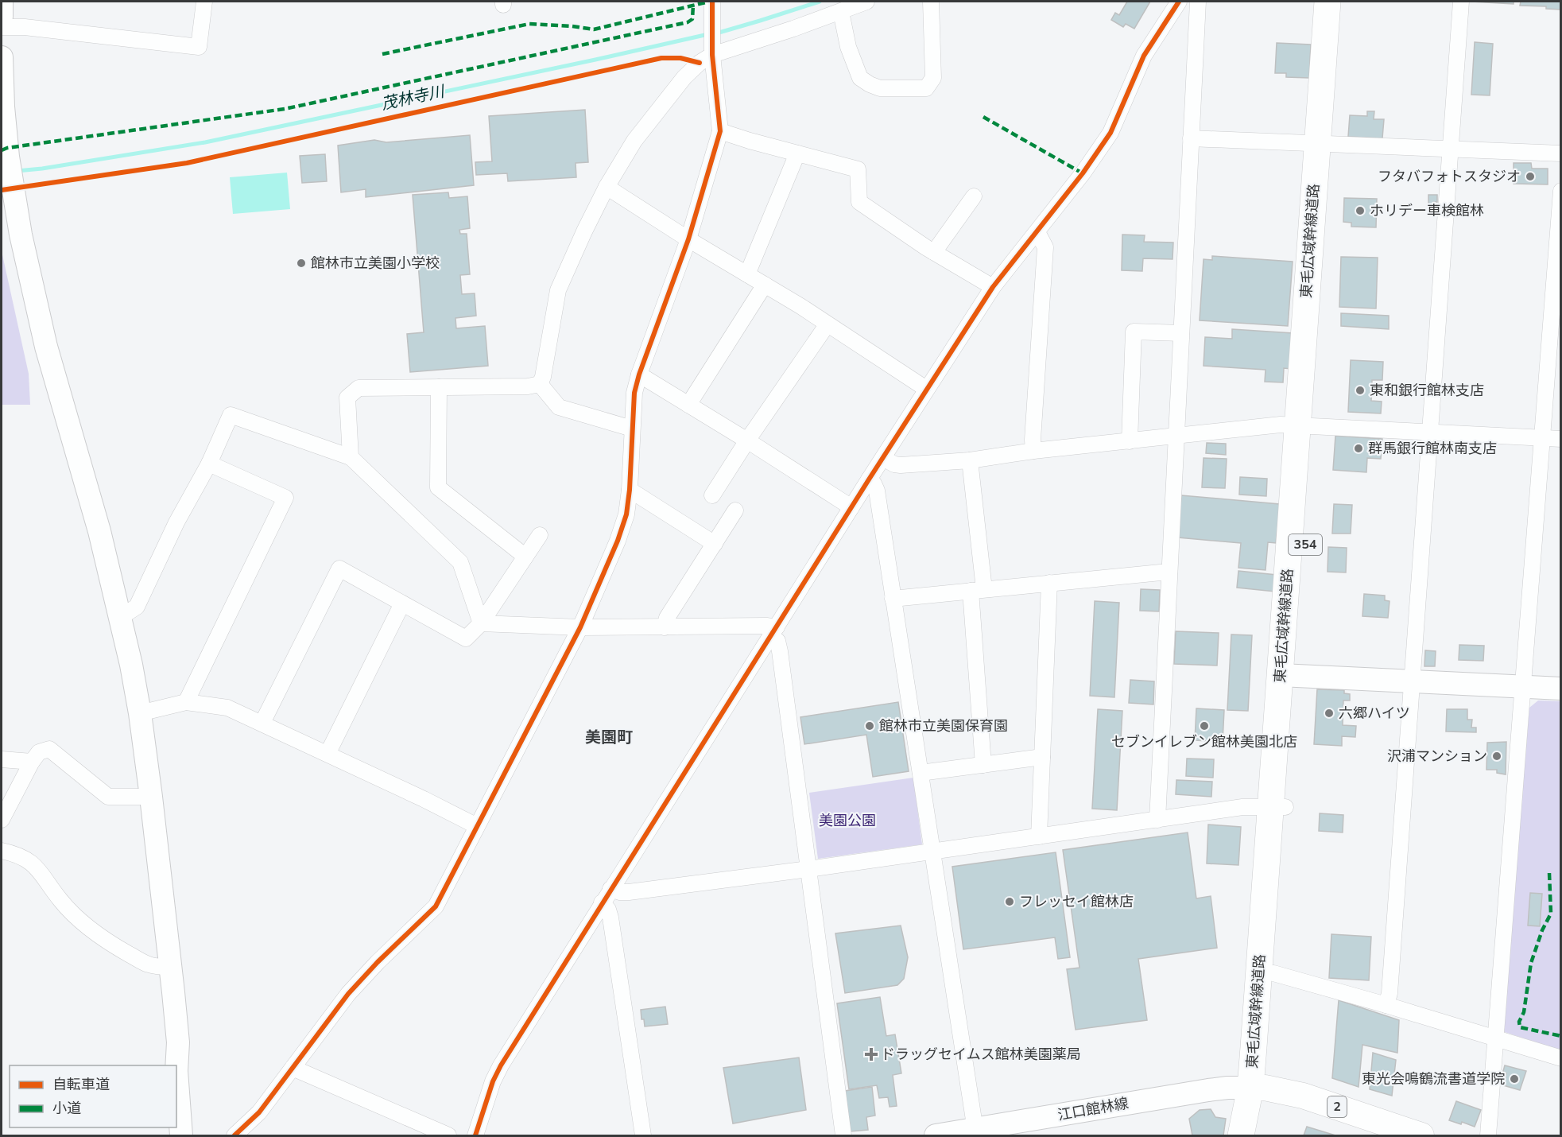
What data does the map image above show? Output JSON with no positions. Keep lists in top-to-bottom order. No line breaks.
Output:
{"streets":{"highway":["東毛広域幹線道路","354"],"main road":["2"],"street":["江口館林線"]},"crossings":[["東毛広域幹線道路","2"],["東毛広域幹線道路","江口館林線"],["2","江口館林線"]],"districts":["美園町"],"water":["茂林寺川"],"parks":["美園公園"],"places":{"other":["フタバフォトスタジオ","ホリデー車検館林","館林市立美園小学校","東和銀行館林支店","群馬銀行館林南支店","六郷ハイツ","館林市立美園保育園","セブンイレブン館林美園北店","沢浦マンション","フレッセイ館林店","東光会鳴鶴流書道学院"],"health":["ドラッグセイムス館林美園薬局"]},"legend":["自転車道","小道"]}
